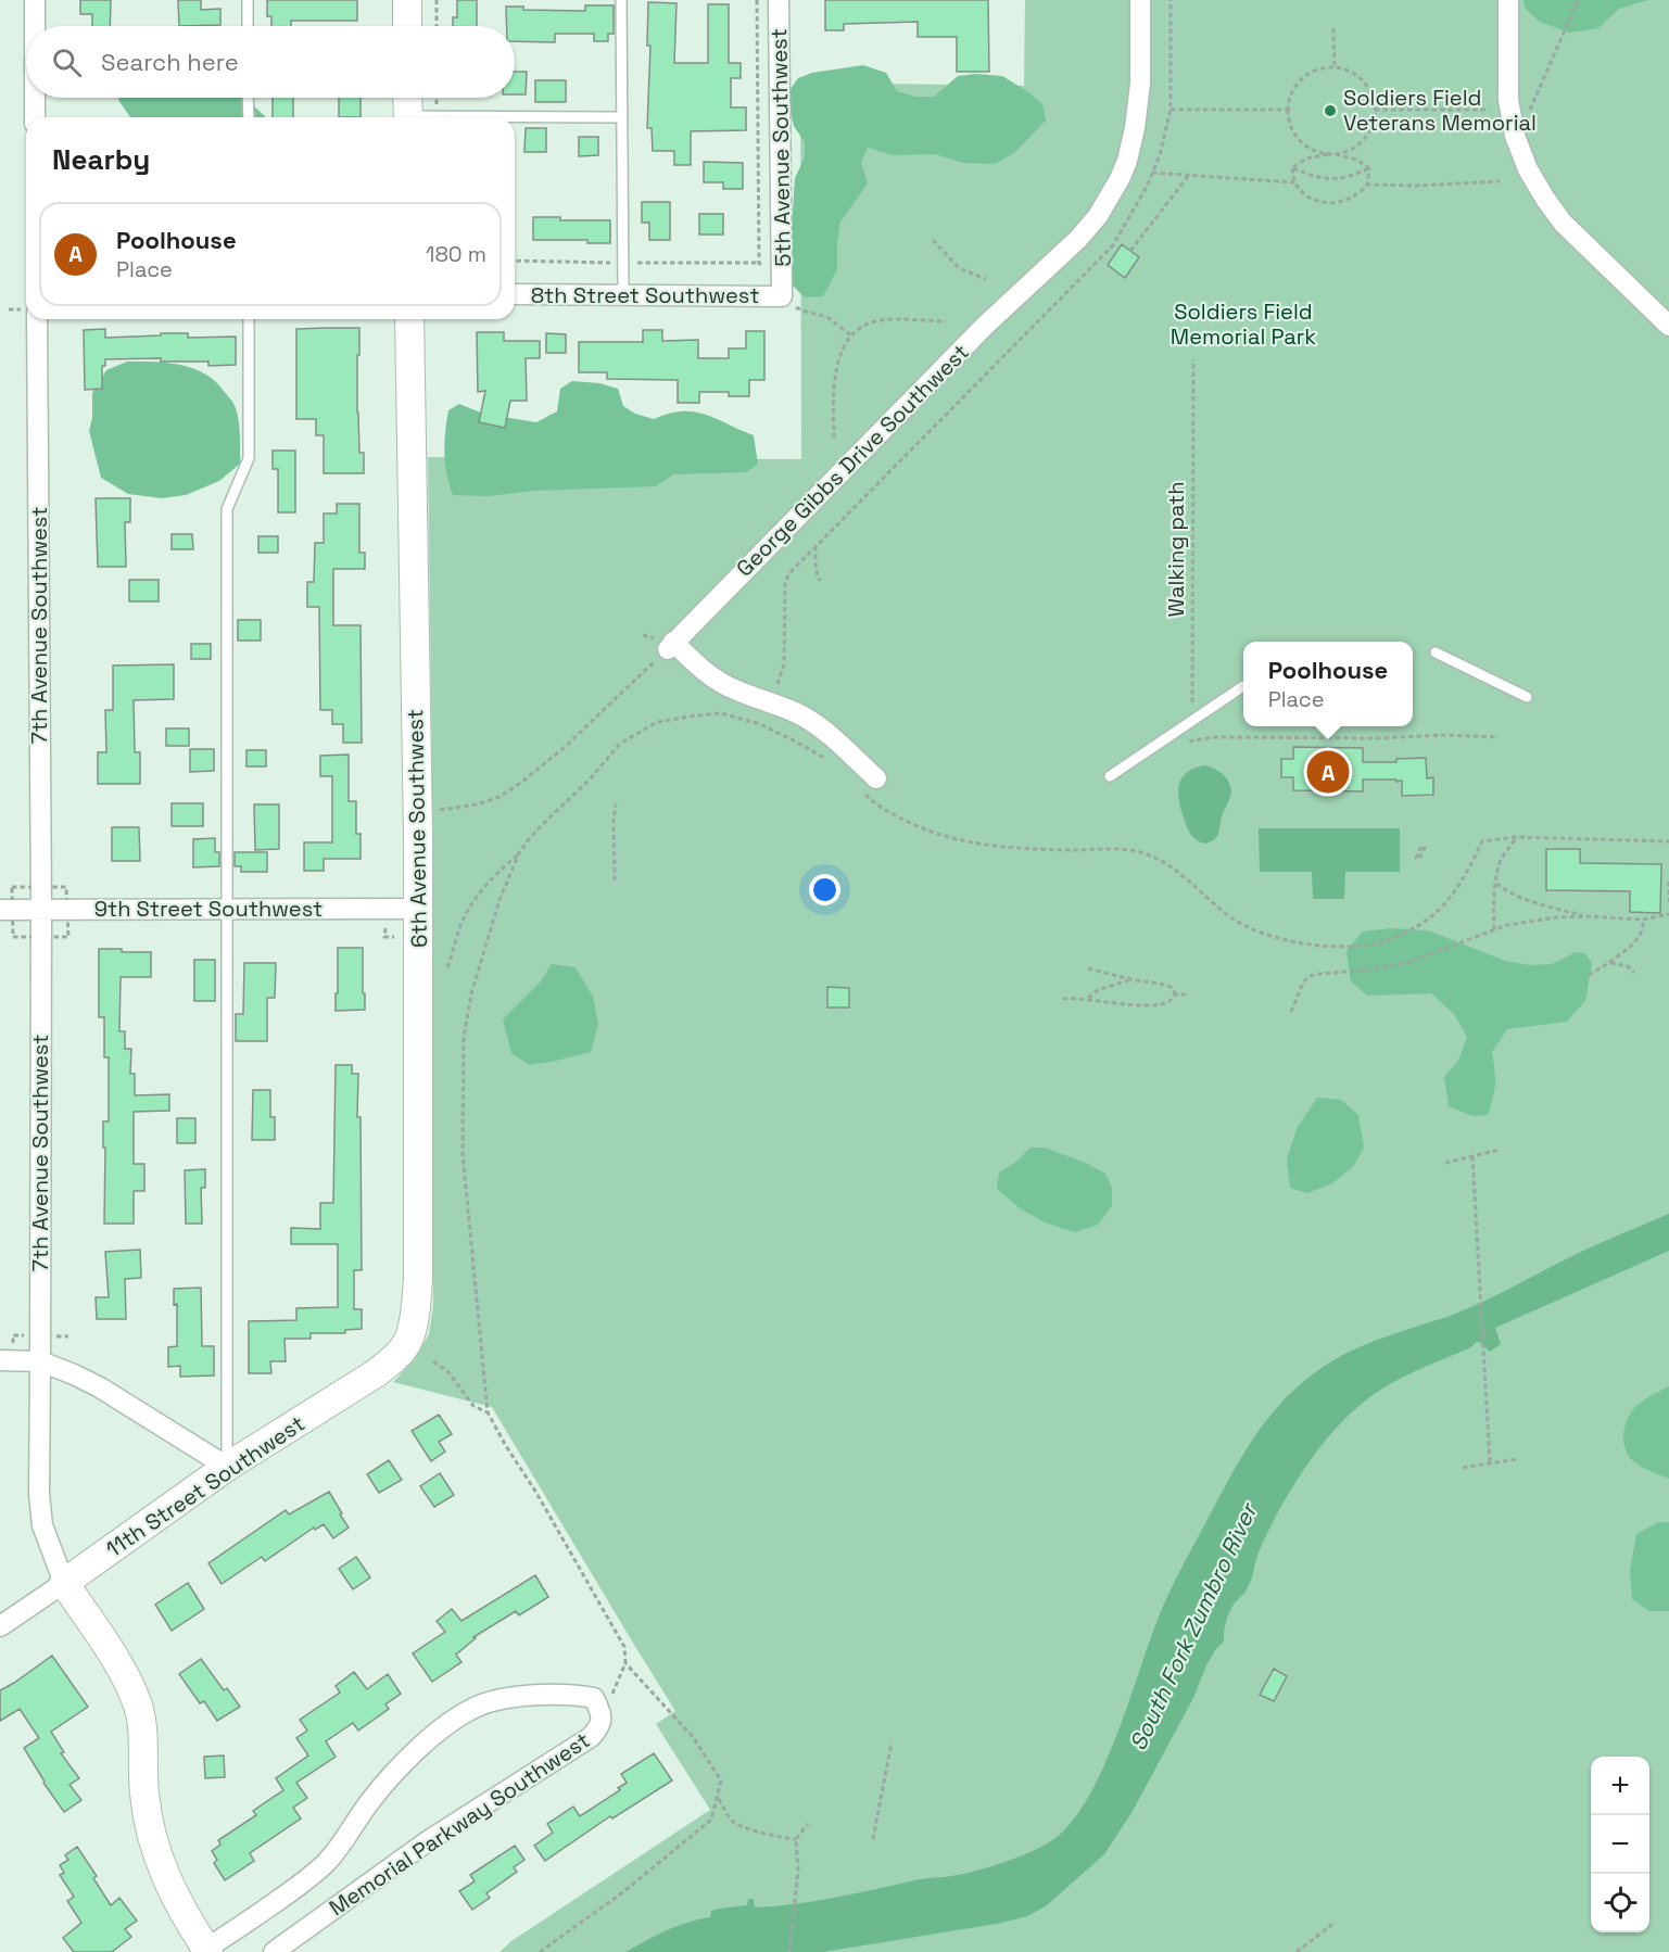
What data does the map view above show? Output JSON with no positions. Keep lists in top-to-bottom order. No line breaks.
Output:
{"streets":{"street":["5th Avenue Southwest","8th Street Southwest","George Gibbs Drive Southwest","7th Avenue Southwest","6th Avenue Southwest","9th Street Southwest","11th Street Southwest","Memorial Parkway Southwest"],"path":["Walking path"]},"crossings":[["5th Avenue Southwest","8th Street Southwest"],["7th Avenue Southwest","9th Street Southwest"],["7th Avenue Southwest","11th Street Southwest"],["7th Avenue Southwest","Memorial Parkway Southwest"],["6th Avenue Southwest","9th Street Southwest"],["6th Avenue Southwest","11th Street Southwest"]],"water":["South Fork Zumbro River"],"parks":["Soldiers Field Memorial Park"],"places":["Soldiers Field Veterans Memorial"],"page":{"search":"Search here","heading":"Nearby","list":[{"mark":"A","name":"Poolhouse","note":"Place","value":"180 m"}],"popup":["Poolhouse","Place"],"pins":"A","map_buttons":["+","−"]}}
